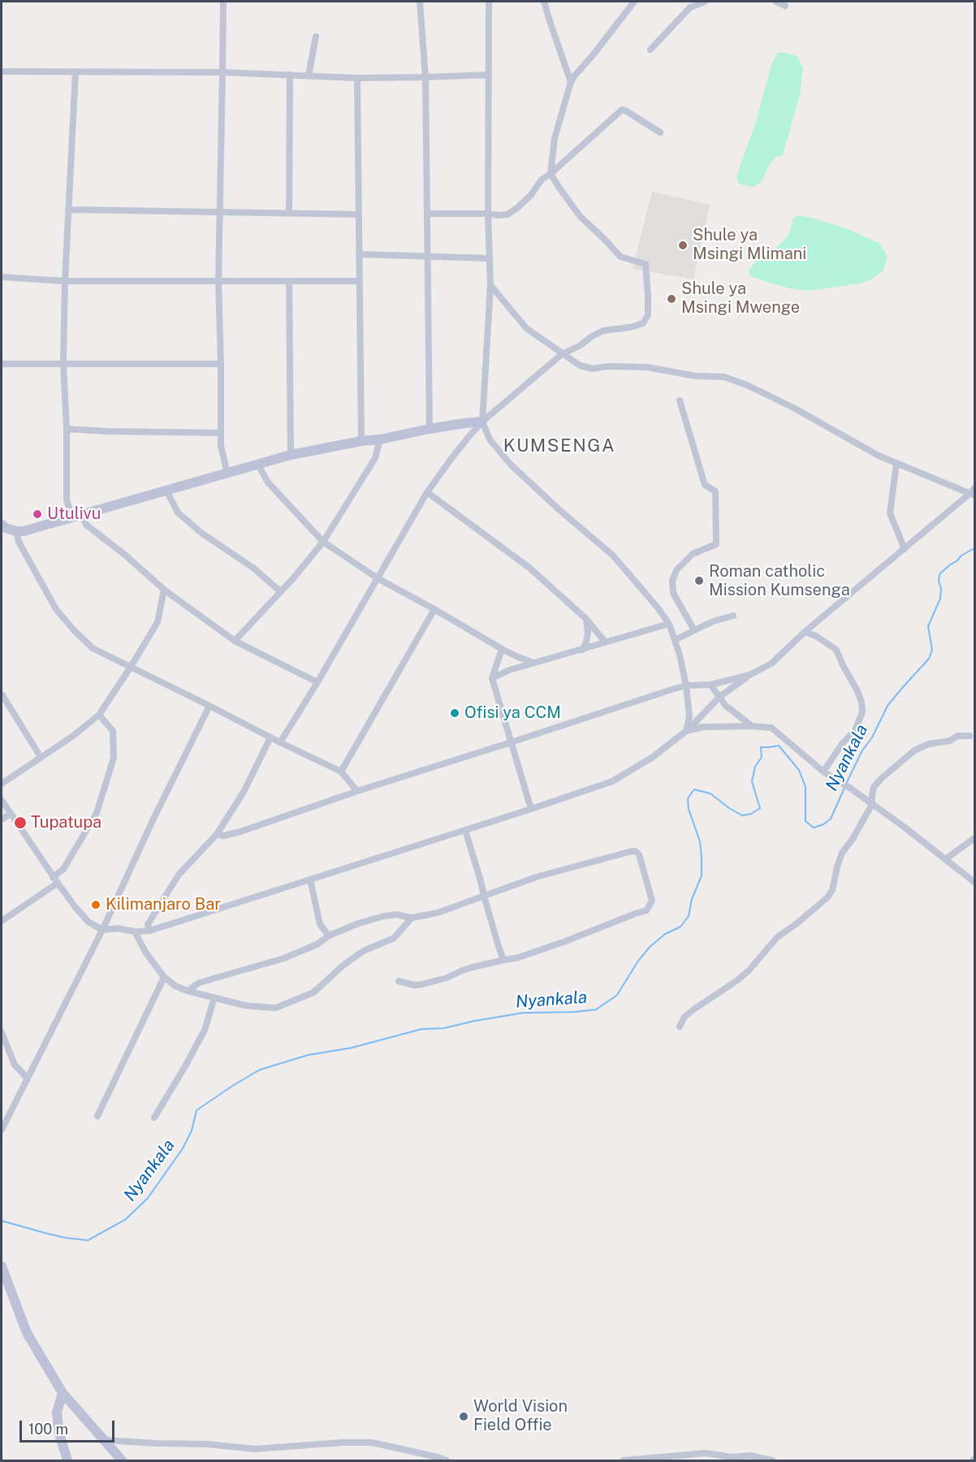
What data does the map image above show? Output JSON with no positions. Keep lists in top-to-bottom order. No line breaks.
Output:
{"districts":["KUMSENGA"],"water":["Nyankala"],"places":["Shule ya Msingi Mlimani","Shule ya Msingi Mwenge","Utulivu","Roman catholic Mission Kumsenga","Ofisi ya CCM","Tupatupa","Kilimanjaro Bar","World Vision Field Offie"],"scale_bar":"100 m"}
